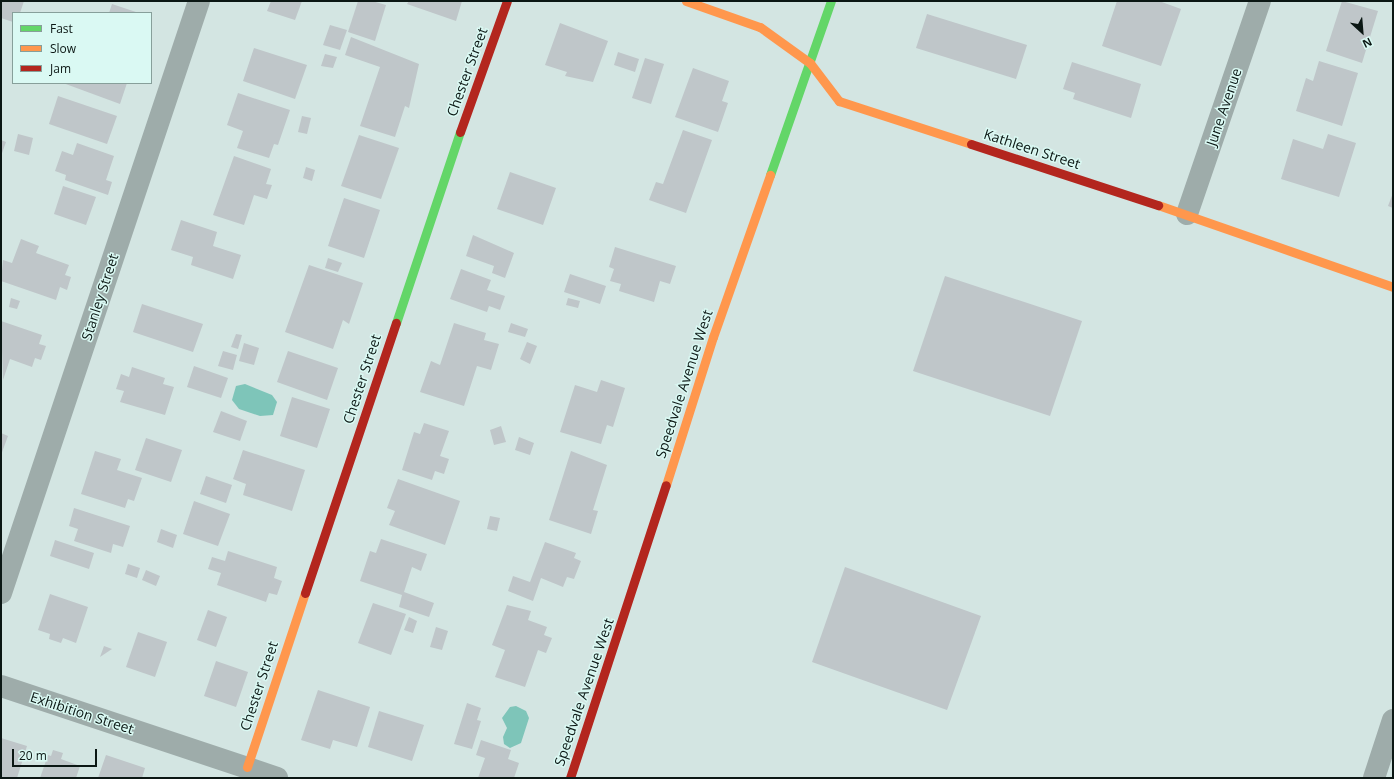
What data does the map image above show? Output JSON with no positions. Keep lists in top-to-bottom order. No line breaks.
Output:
{"streets":{"street":["Chester Street","June Avenue","Kathleen Street","Stanley Street","Speedvale Avenue West","Exhibition Street"]},"crossings":[["Chester Street","Exhibition Street"],["June Avenue","Kathleen Street"],["Kathleen Street","Speedvale Avenue West"]],"legend":["Fast","Slow","Jam"],"scale_bar":"20 m","north":"bottom right"}
